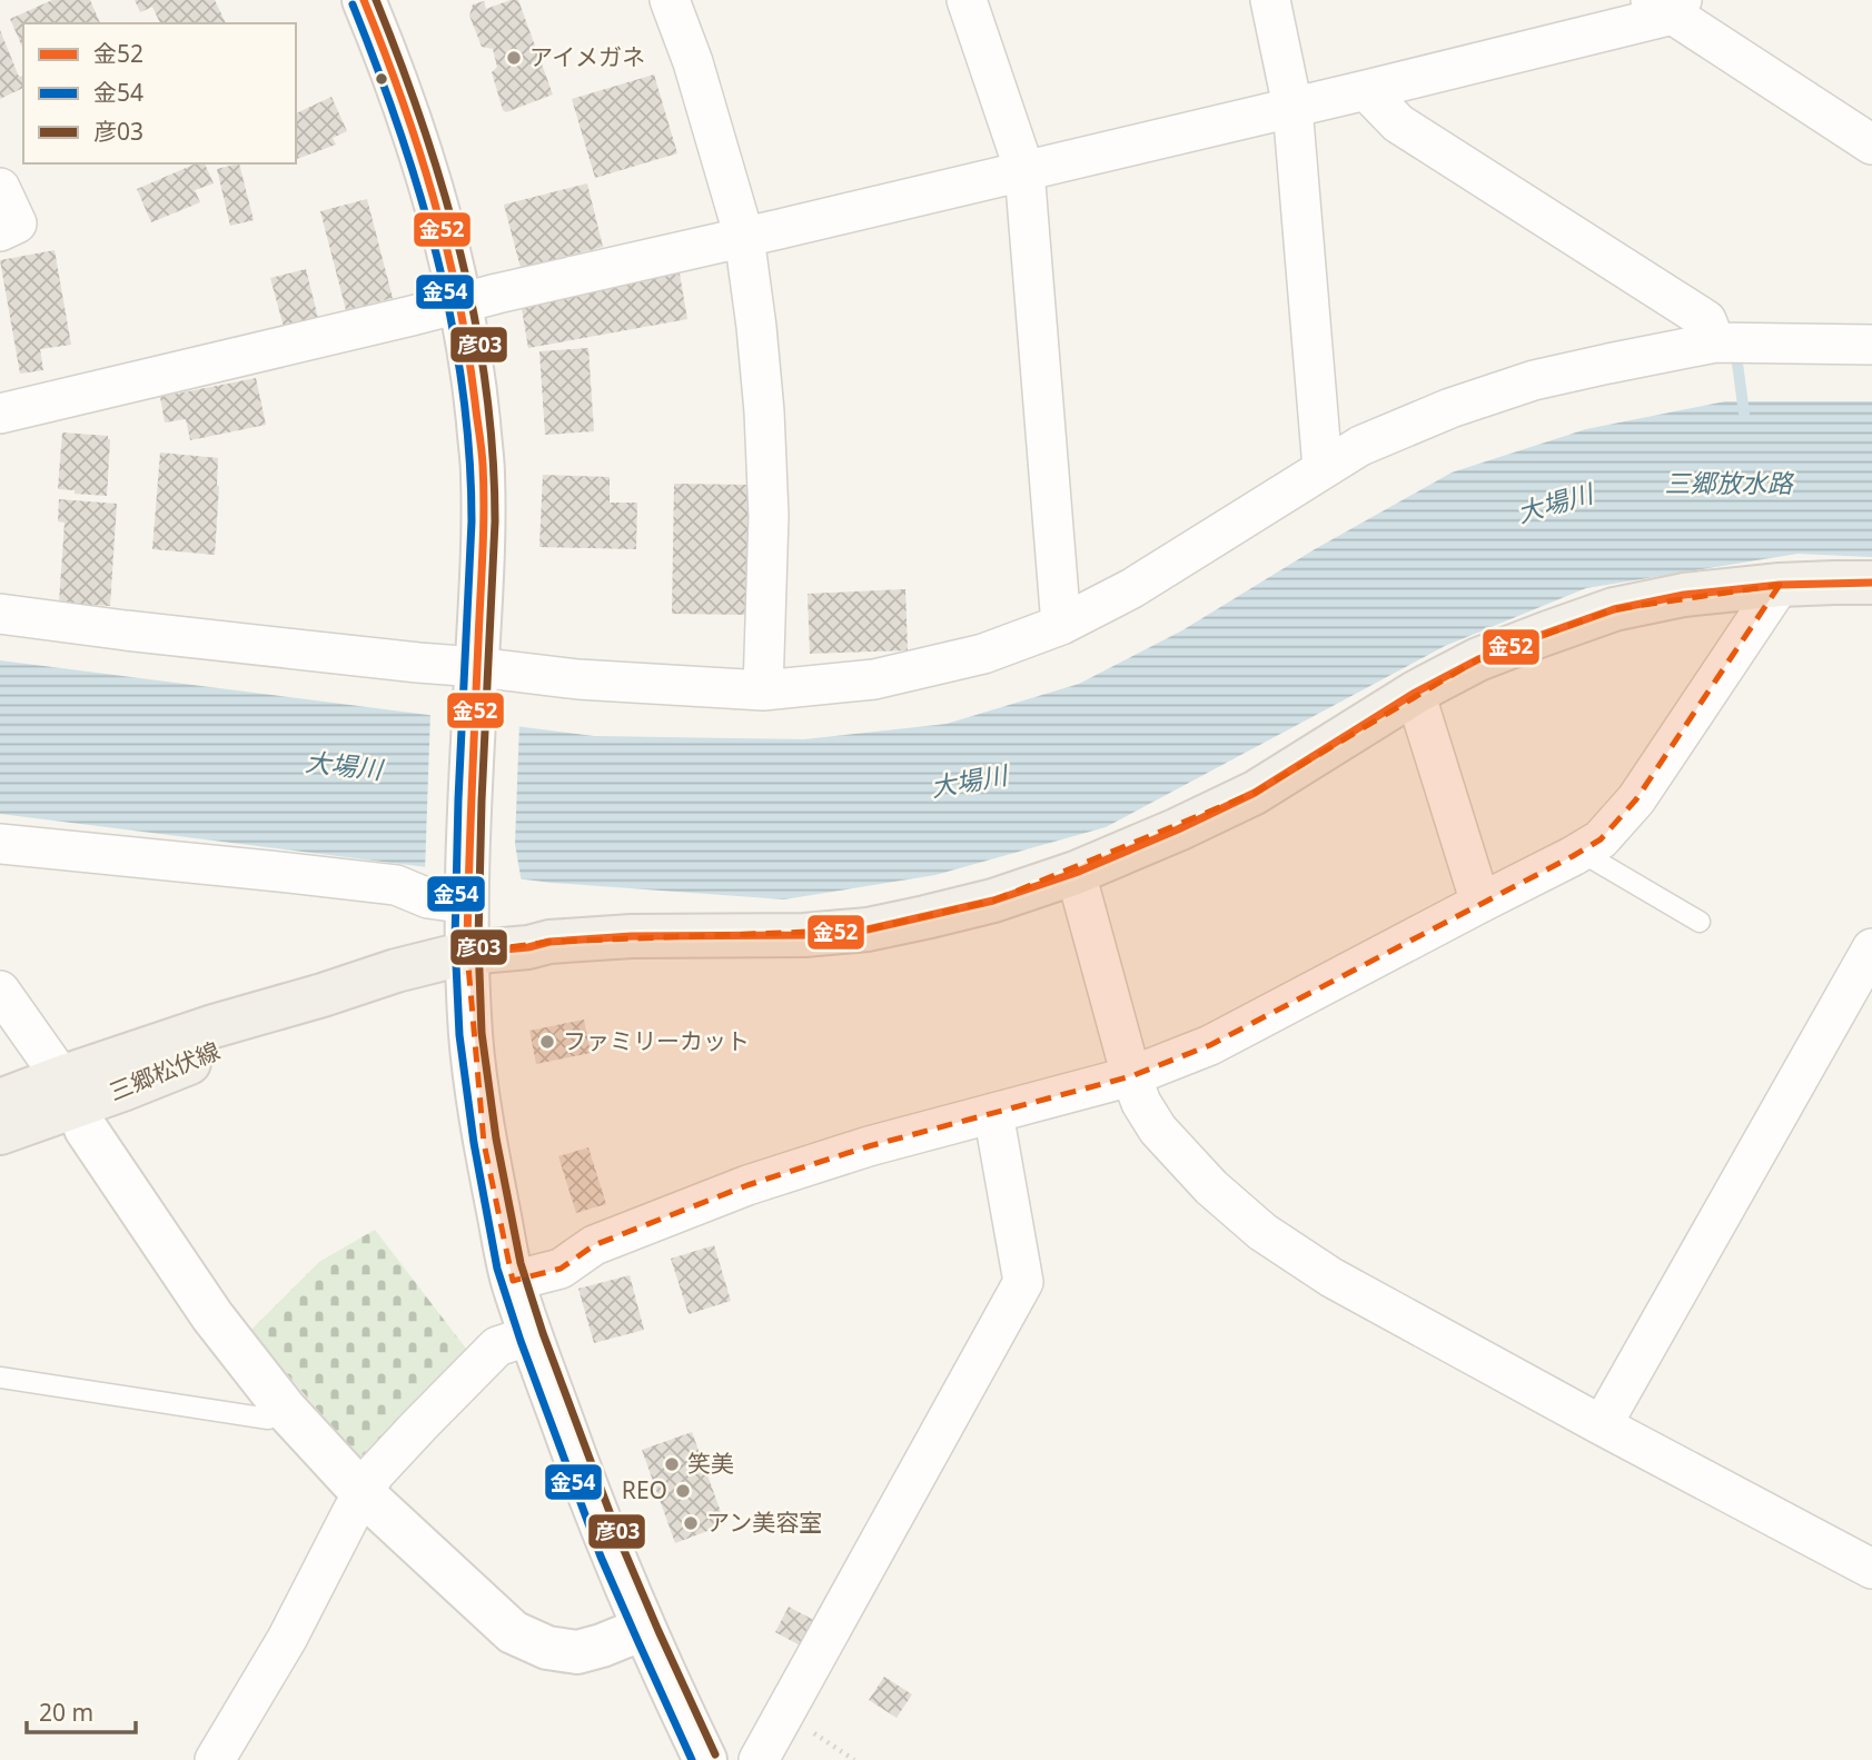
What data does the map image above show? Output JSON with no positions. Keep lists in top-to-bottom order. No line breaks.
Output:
{"streets":{"main road":["三郷松伏線"]},"water":["三郷放水路","大場川"],"places":["アイメガネ","ファミリーカット","笑美","REO","アン美容室"],"lines":["transit line 金52","transit line 彦03","transit line 金54"],"legend":["金52","金54","彦03"],"scale_bar":"20 m"}
